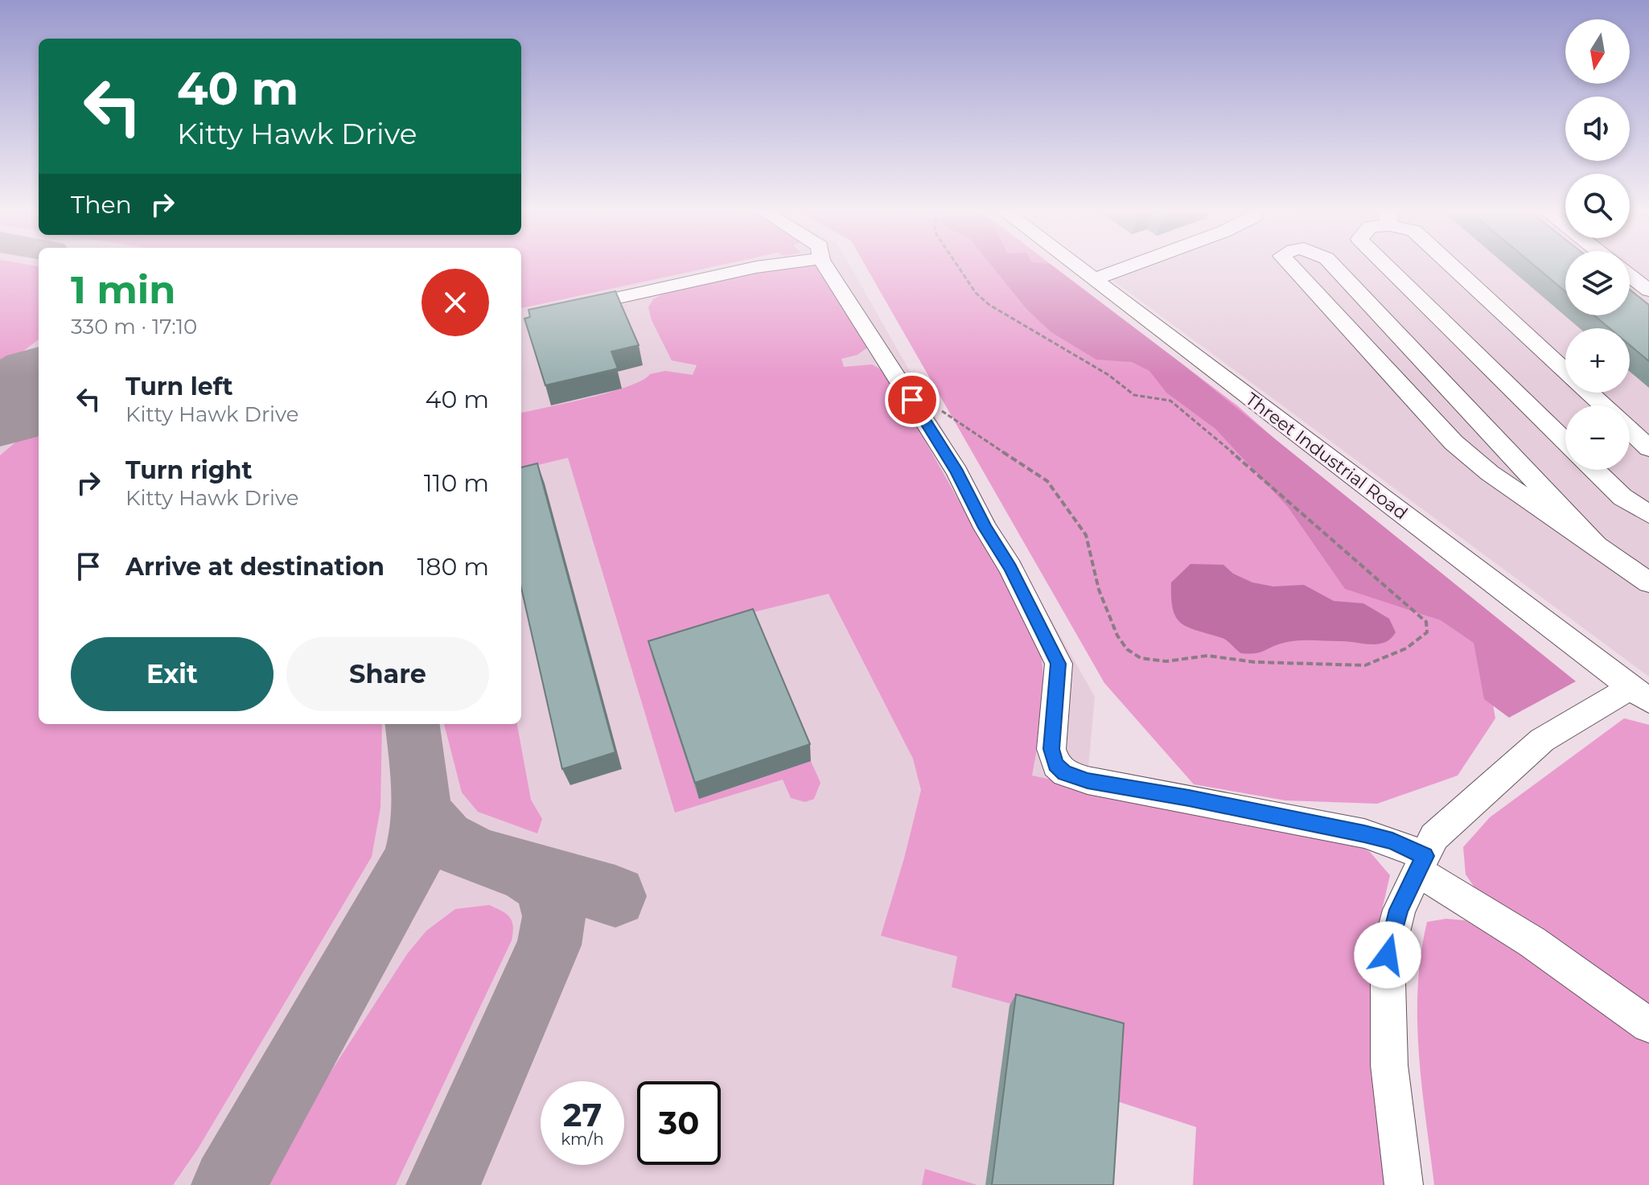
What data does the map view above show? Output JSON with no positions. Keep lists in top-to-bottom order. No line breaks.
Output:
{"streets":{"street":["Threet Industrial Road"]},"north":"bottom","page":{"map_buttons":["+","−"],"turn":["40 m","Kitty Hawk Drive"],"then":"Then","heading":["1 min","330 m · 17:10"],"list":[{"name":"Turn left","note":"Kitty Hawk Drive","value":"40 m"},{"name":"Turn right","note":"Kitty Hawk Drive","value":"110 m"},{"name":"Arrive at destination","value":"180 m"}],"buttons":["Exit","Share"],"speed":"27 km/h","limit":"30"}}
